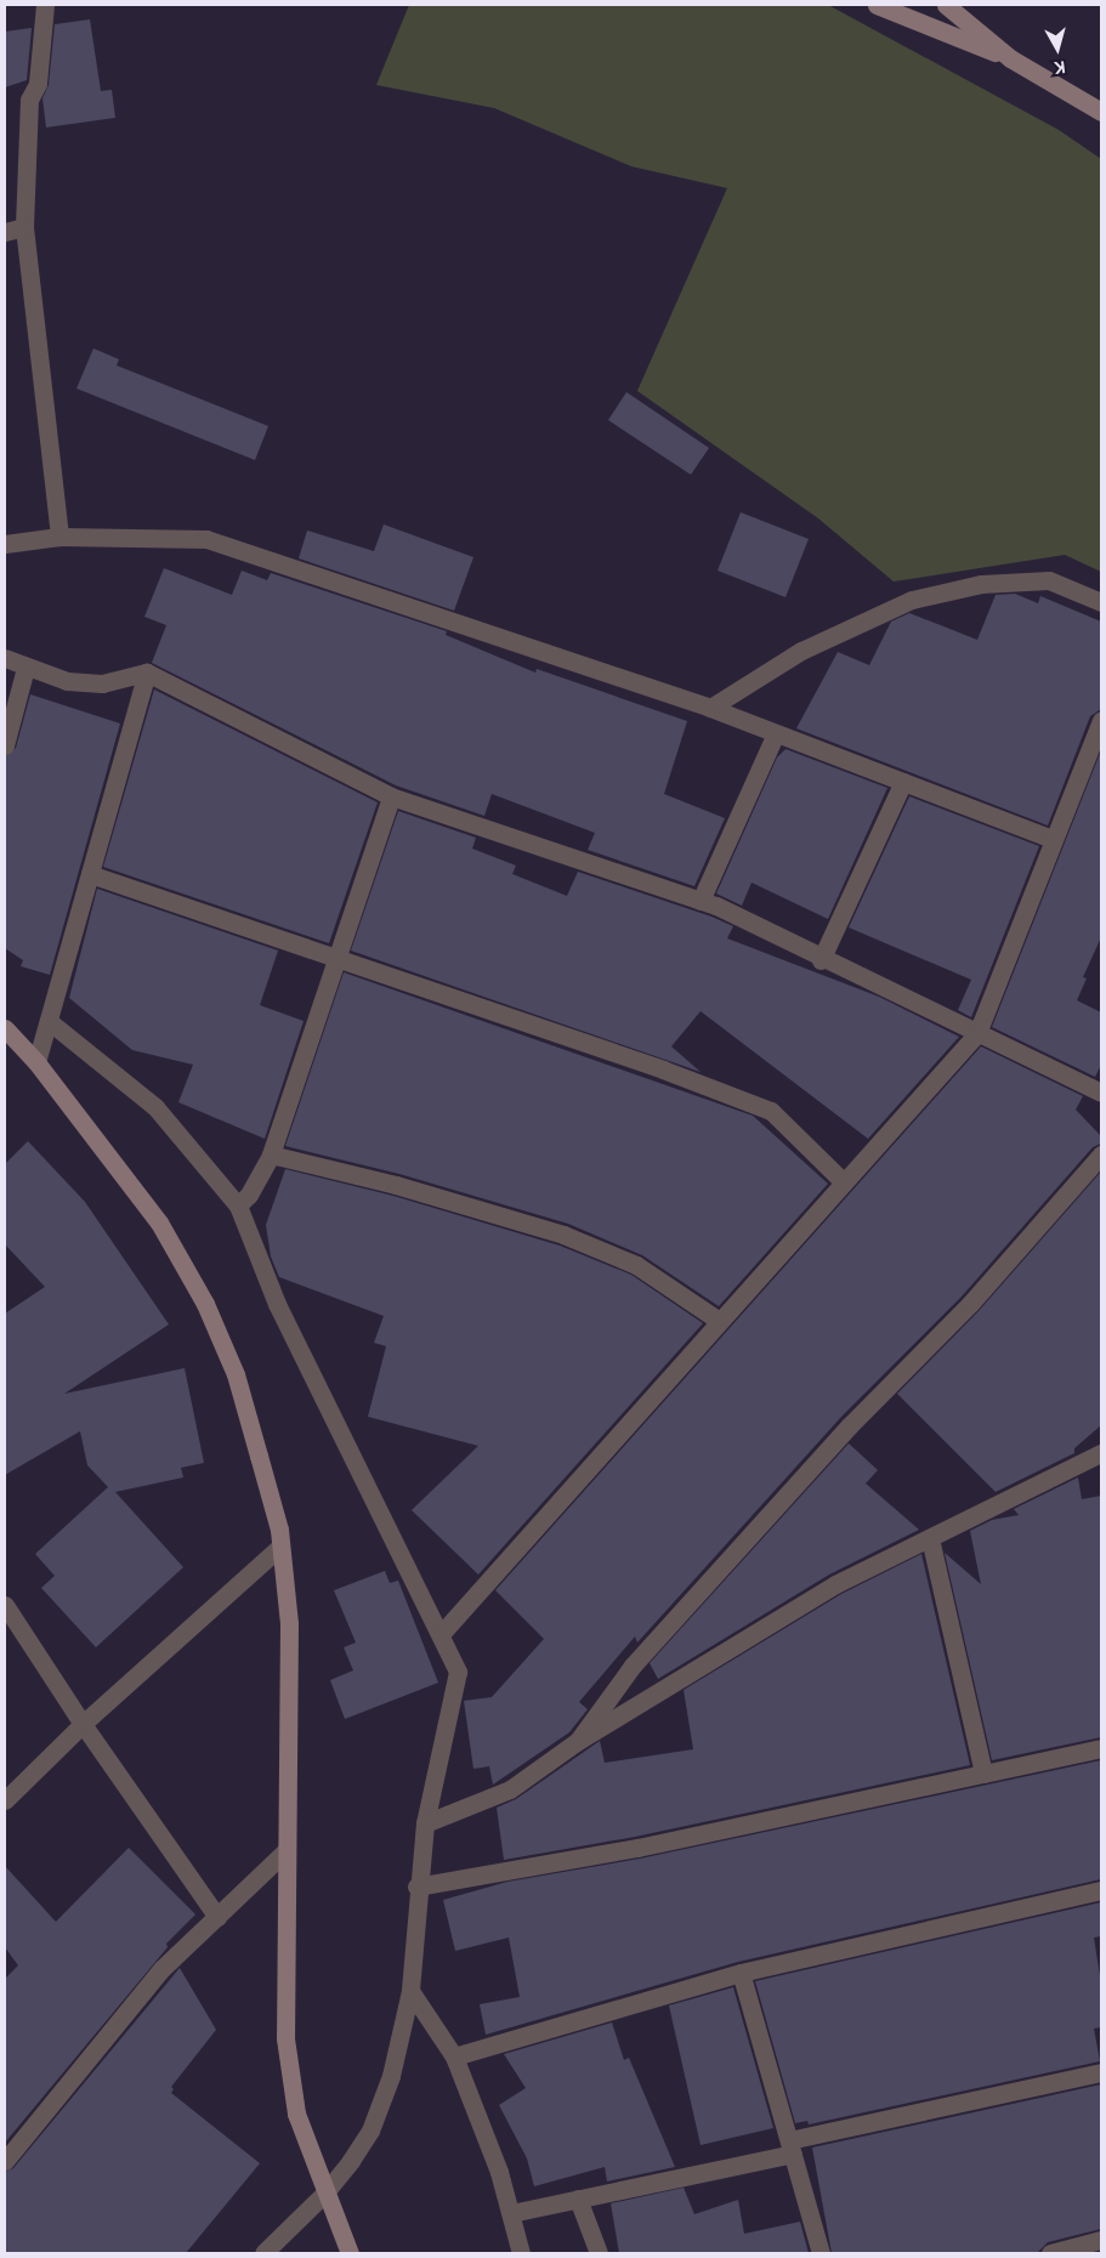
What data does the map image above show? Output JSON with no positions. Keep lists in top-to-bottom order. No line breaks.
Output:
{"north":"bottom"}
